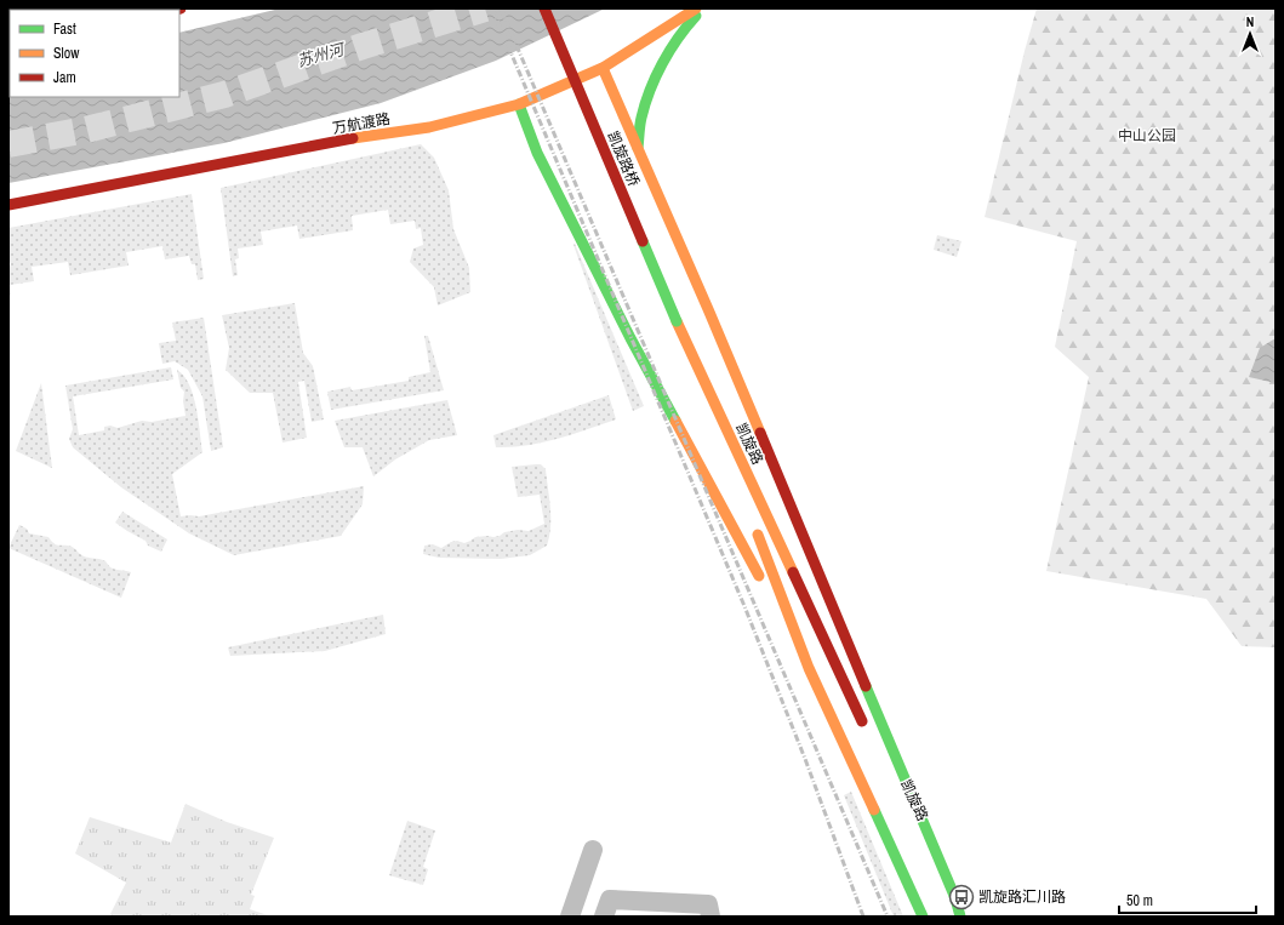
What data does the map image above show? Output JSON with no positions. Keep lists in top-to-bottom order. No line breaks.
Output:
{"streets":{"street":["万航渡路","凯旋路桥","凯旋路"]},"crossings":[["万航渡路","凯旋路"],["凯旋路桥","凯旋路"]],"water":["苏州河"],"parks":["中山公园"],"places":{"bus stop":["凯旋路汇川路"]},"legend":["Fast","Slow","Jam"],"scale_bar":"50 m","north":"top"}
